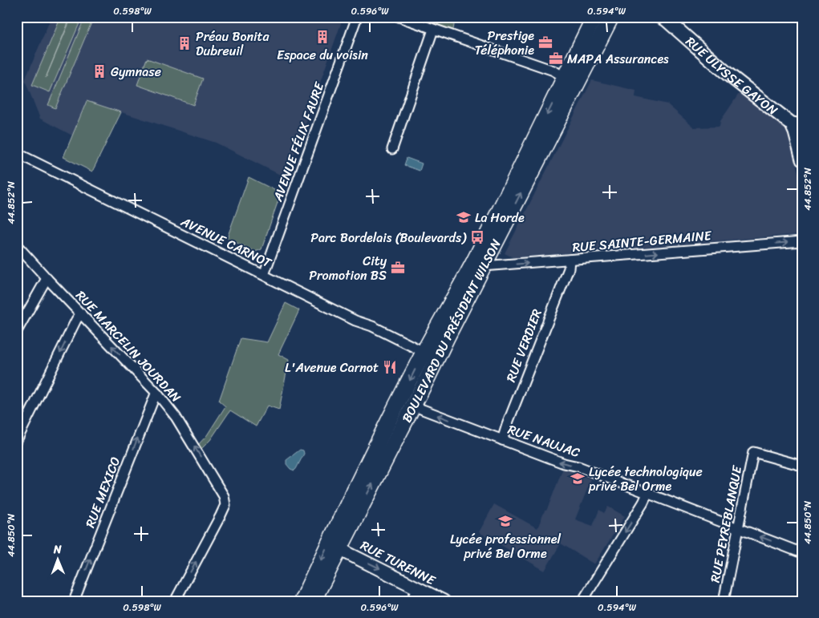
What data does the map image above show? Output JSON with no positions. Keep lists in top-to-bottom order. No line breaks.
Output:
{"streets":{"main road":["RUE ULYSSE GAYON","BOULEVARD DU PRÉSIDENT WILSON"],"street":["AVENUE FÉLIX FAURE","RUE SAINTE-GERMAINE","AVENUE CARNOT","RUE VERDIER","RUE MARCELIN JOURDAN","RUE NAUJAC","RUE MEXICO","RUE PEYREBLANQUE","RUE TURENNE"]},"crossings":[["AVENUE FÉLIX FAURE","AVENUE CARNOT"],["RUE SAINTE-GERMAINE","BOULEVARD DU PRÉSIDENT WILSON"],["RUE SAINTE-GERMAINE","RUE VERDIER"],["AVENUE CARNOT","BOULEVARD DU PRÉSIDENT WILSON"],["BOULEVARD DU PRÉSIDENT WILSON","RUE NAUJAC"],["BOULEVARD DU PRÉSIDENT WILSON","RUE TURENNE"],["RUE VERDIER","RUE NAUJAC"],["RUE MARCELIN JOURDAN","RUE MEXICO"],["RUE NAUJAC","RUE PEYREBLANQUE"]],"one_way":["RUE SAINTE-GERMAINE","RUE MARCELIN JOURDAN","RUE NAUJAC","RUE MEXICO","RUE TURENNE"],"places":{"building":["Espace du voisin","Préau Bonita Dubreuil","Gymnase"],"office":["Prestige Téléphonie","MAPA Assurances","City Promotion BS"],"school or university":["La Horde","Lycée technologique privé Bel Orme","Lycée professionnel privé Bel Orme"],"bus stop":["Parc Bordelais (Boulevards)"],"restaurant":["L'Avenue Carnot"]},"north":"top","coordinates":["0.598°W","0.596°W","0.594°W","44.852°N","44.850°N"]}
